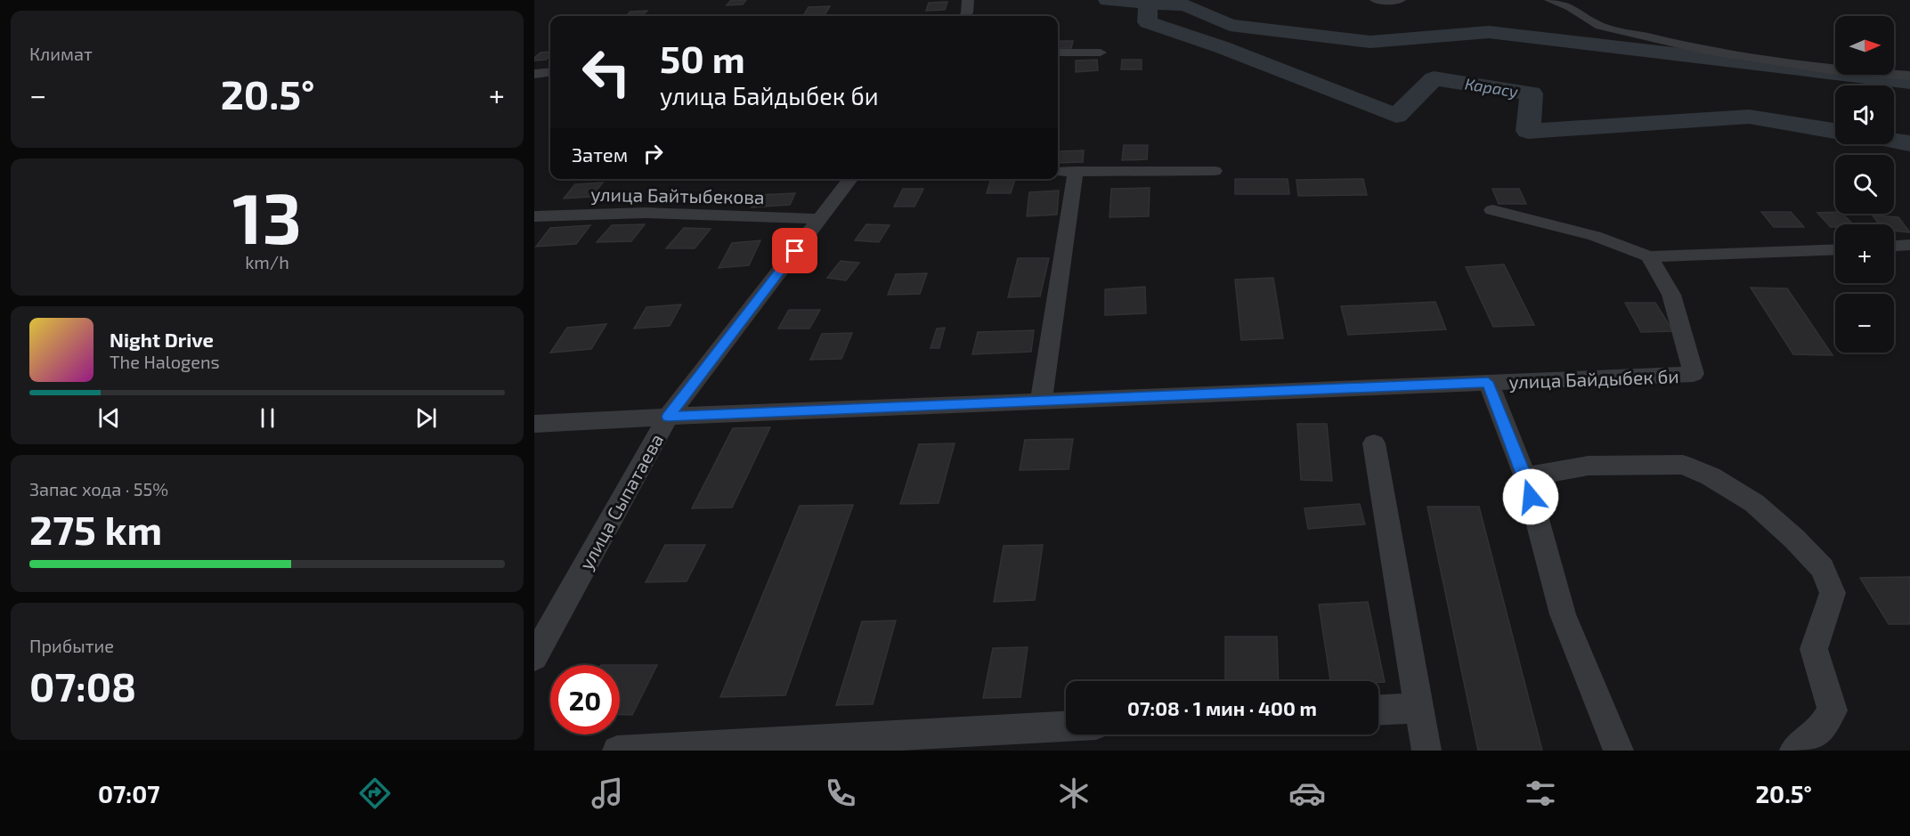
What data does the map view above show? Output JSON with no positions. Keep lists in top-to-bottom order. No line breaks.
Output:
{"streets":{"street":["улица Байтыбекова","улица Байдыбек би","улица Сыпатаева"]},"crossings":[["улица Байтыбекова","улица Сыпатаева"],["улица Байдыбек би","улица Сыпатаева"]],"water":["Карасу"],"north":"right","page":{"tile":["Климат",["13","km/h"],["Запас хода · 55%","275 km"],["Прибытие","07:08"]],"map_buttons":["+","−"],"turn":["50 m","улица Байдыбек би"],"heat":["−","20.5°","+"],"then":"Затем","song":["Night Drive","The Halogens"],"limit":"20","trip":"07:08 · 1 мин · 400 m","tabs":["07:07","20.5°"]}}
